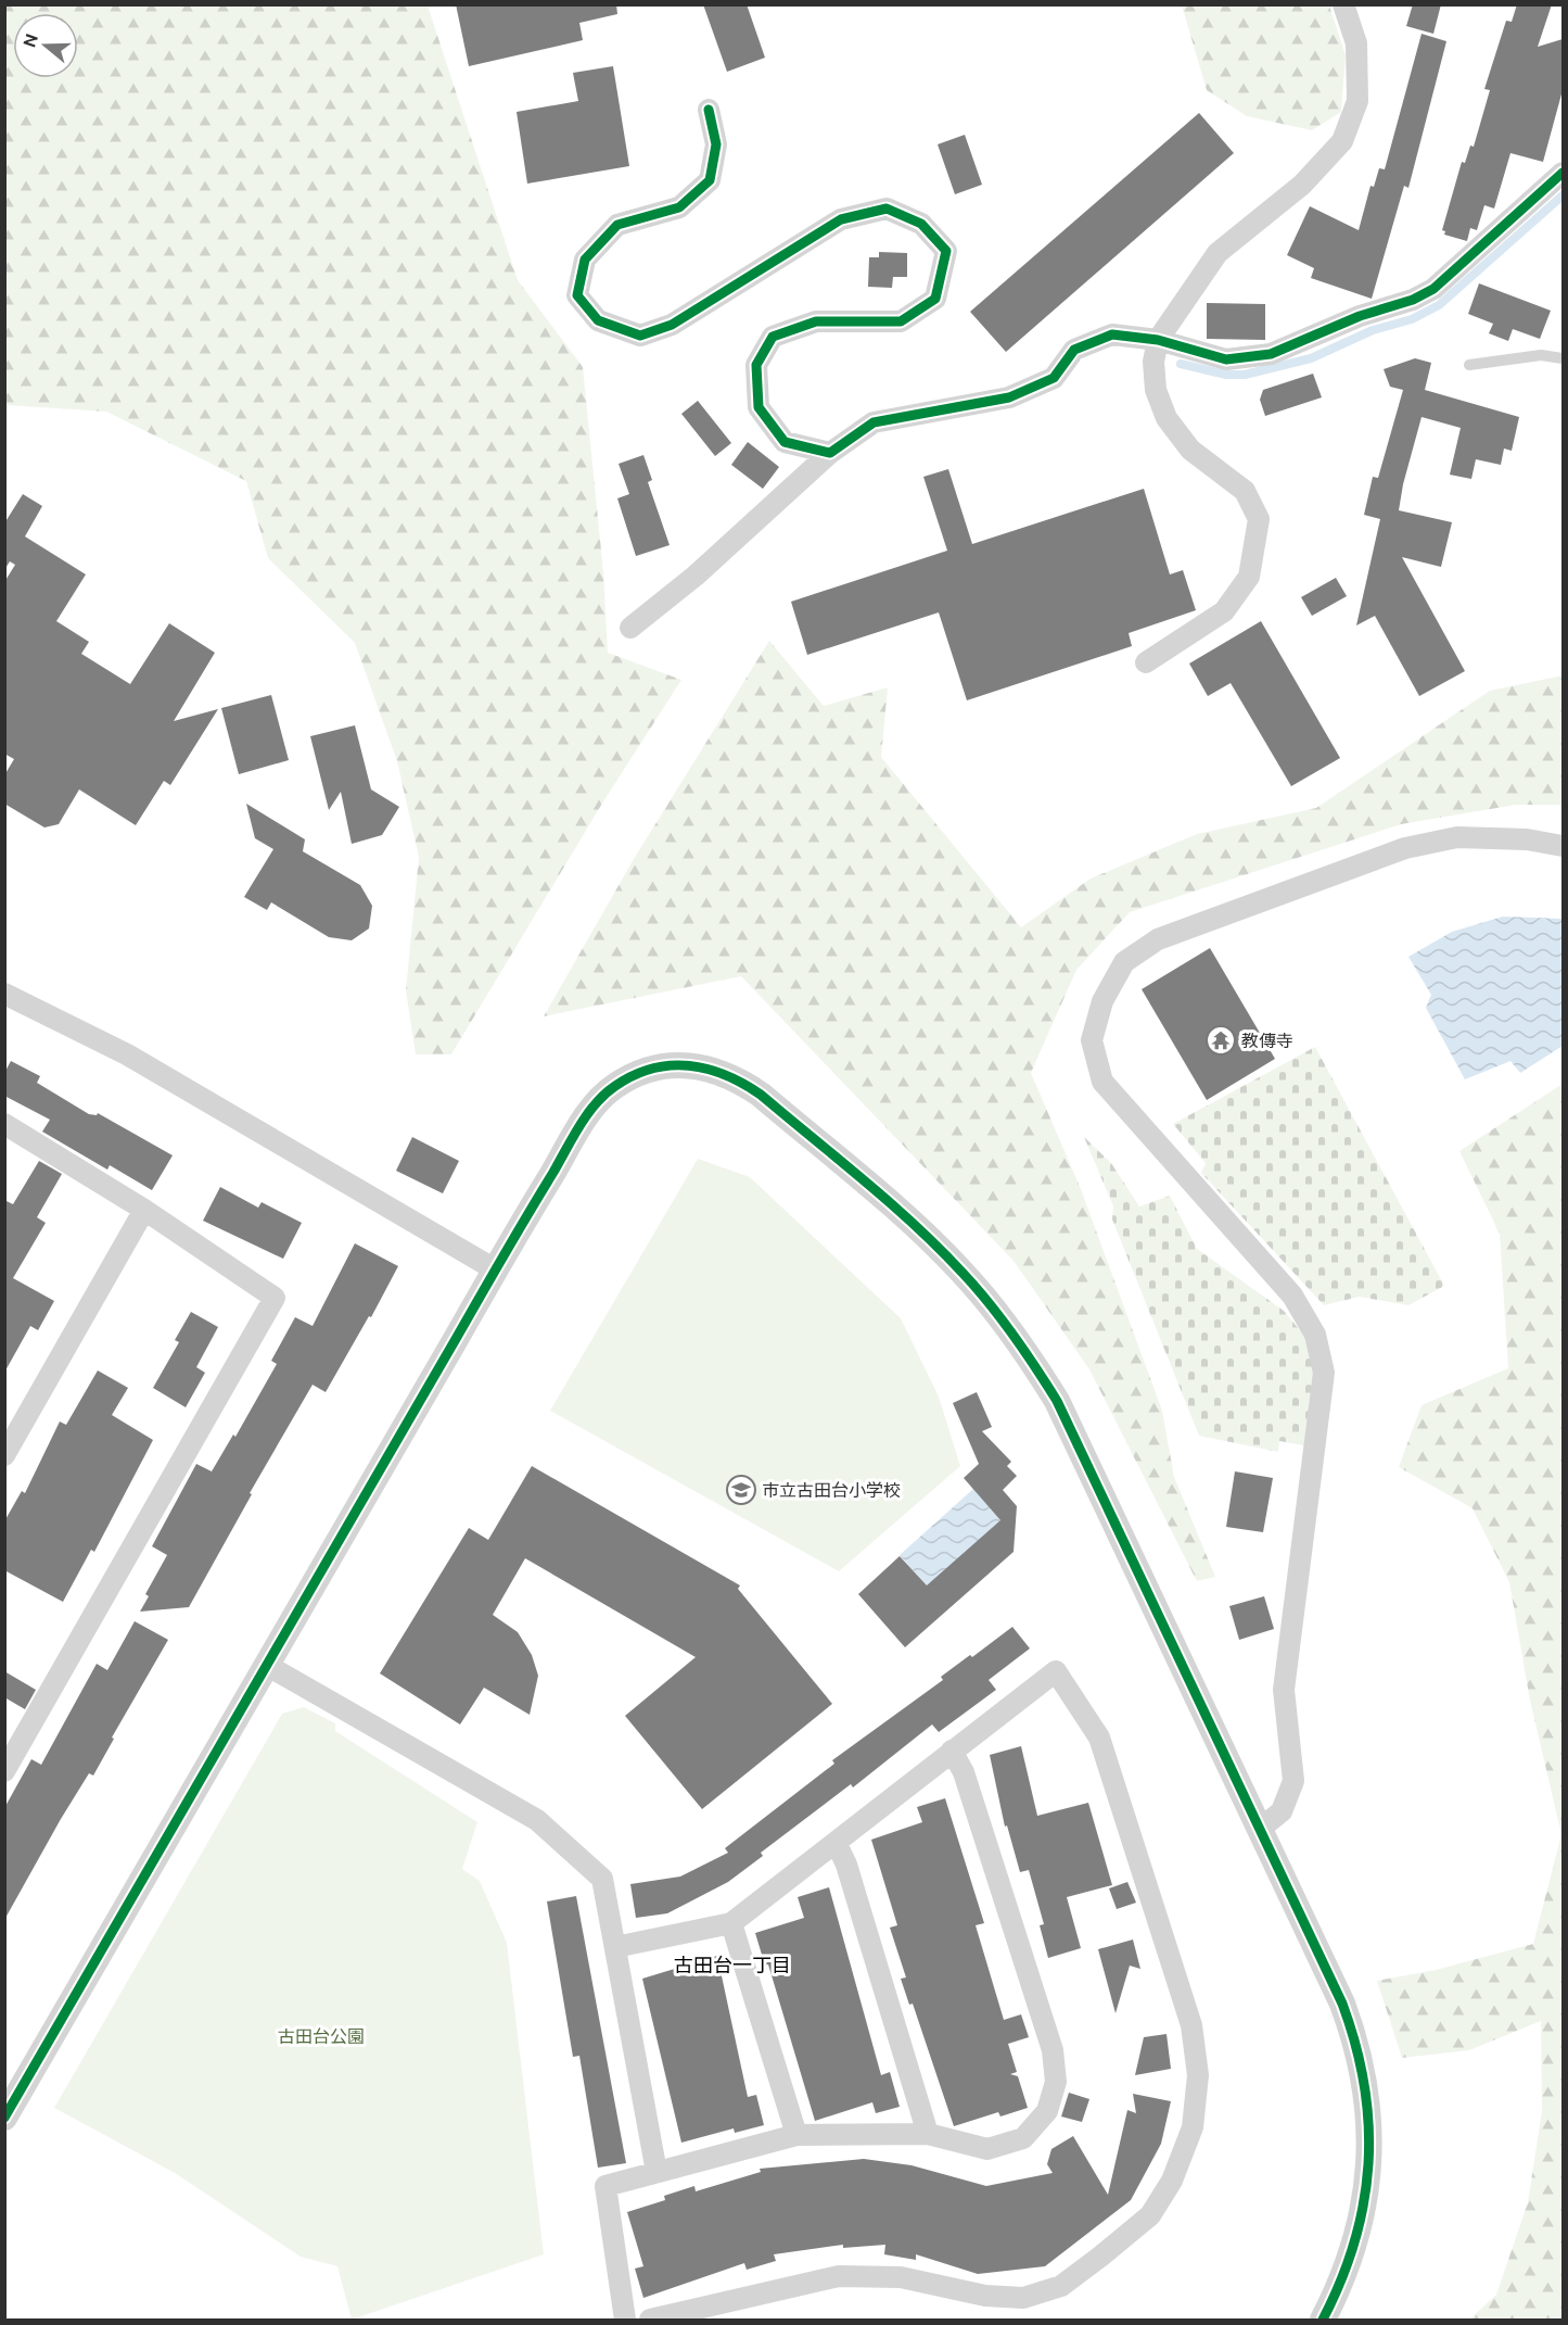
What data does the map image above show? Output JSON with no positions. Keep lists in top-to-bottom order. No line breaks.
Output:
{"districts":["古田台一丁目"],"parks":["古田台公園"],"places":{"temple":["教傳寺"],"school or university":["市立古田台小学校"]},"north":"left"}
